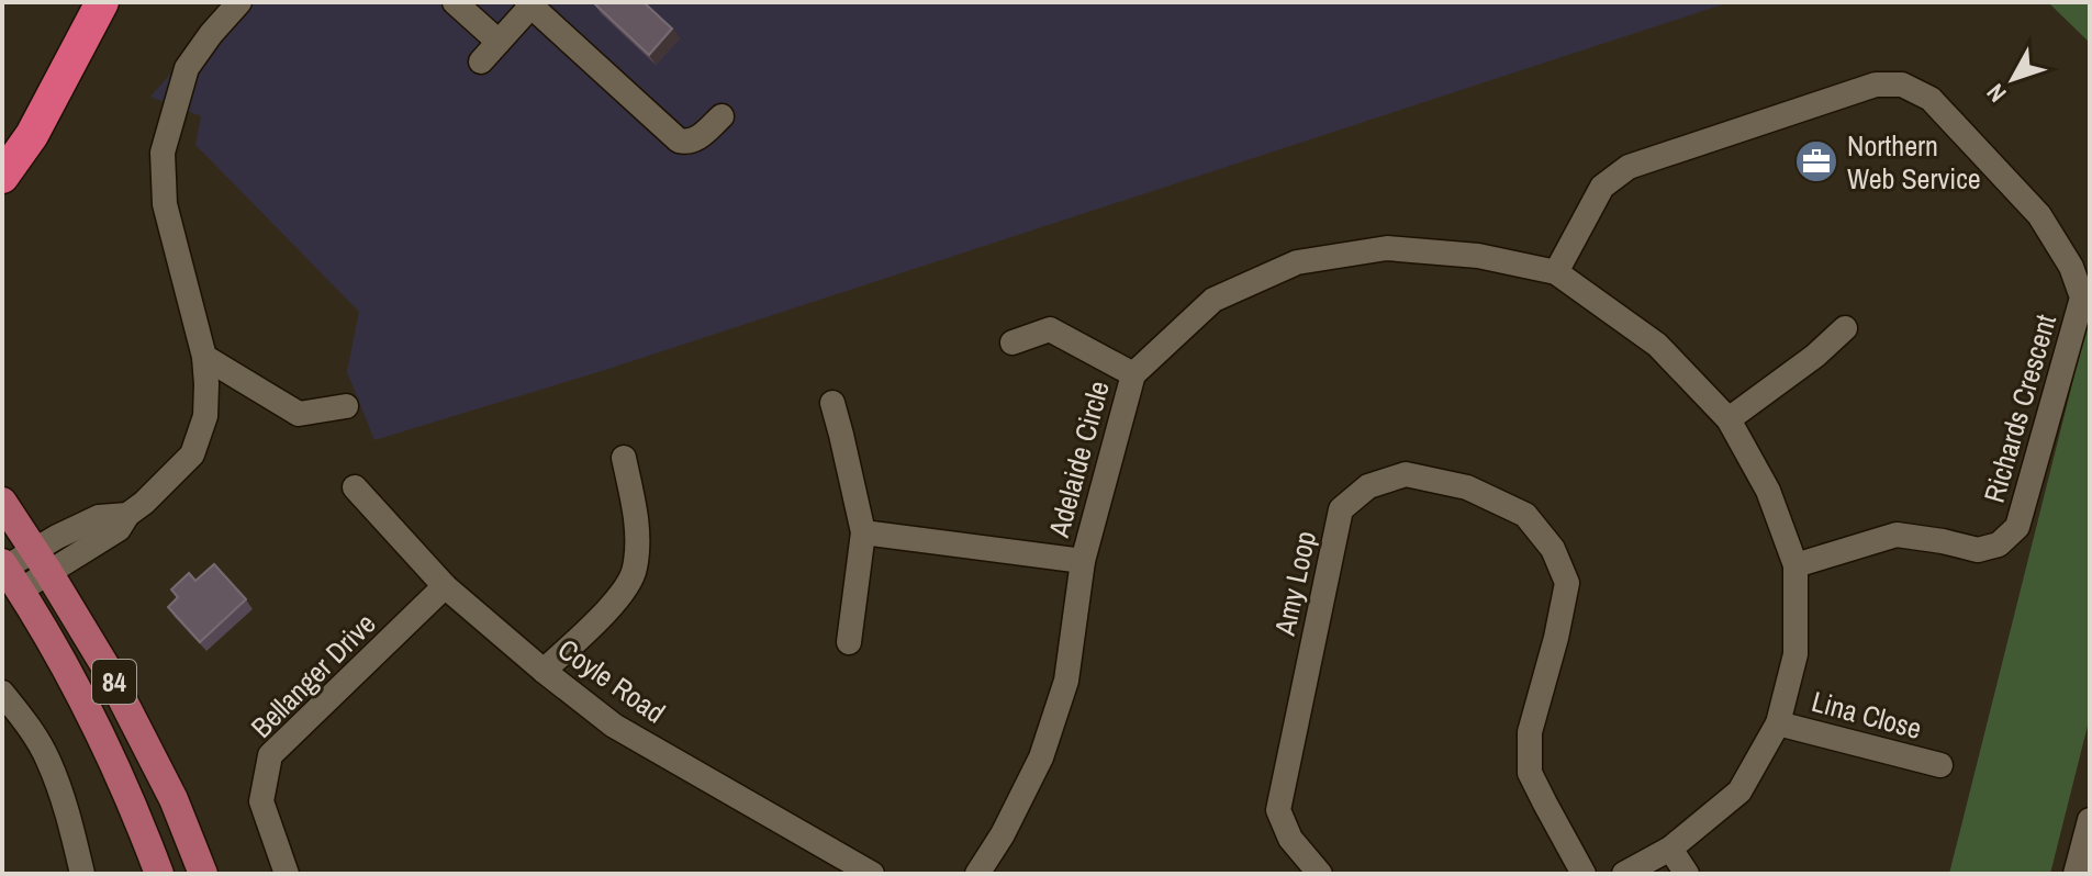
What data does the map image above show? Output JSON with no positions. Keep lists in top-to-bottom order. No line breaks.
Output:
{"streets":{"main road":["84"],"street":["Richards Crescent","Adelaide Circle","Amy Loop","Bellanger Drive","Coyle Road","Lina Close"]},"crossings":[["Richards Crescent","Adelaide Circle"],["Adelaide Circle","Lina Close"],["Bellanger Drive","Coyle Road"]],"places":{"office":["Northern Web Service"]},"north":"bottom left"}
